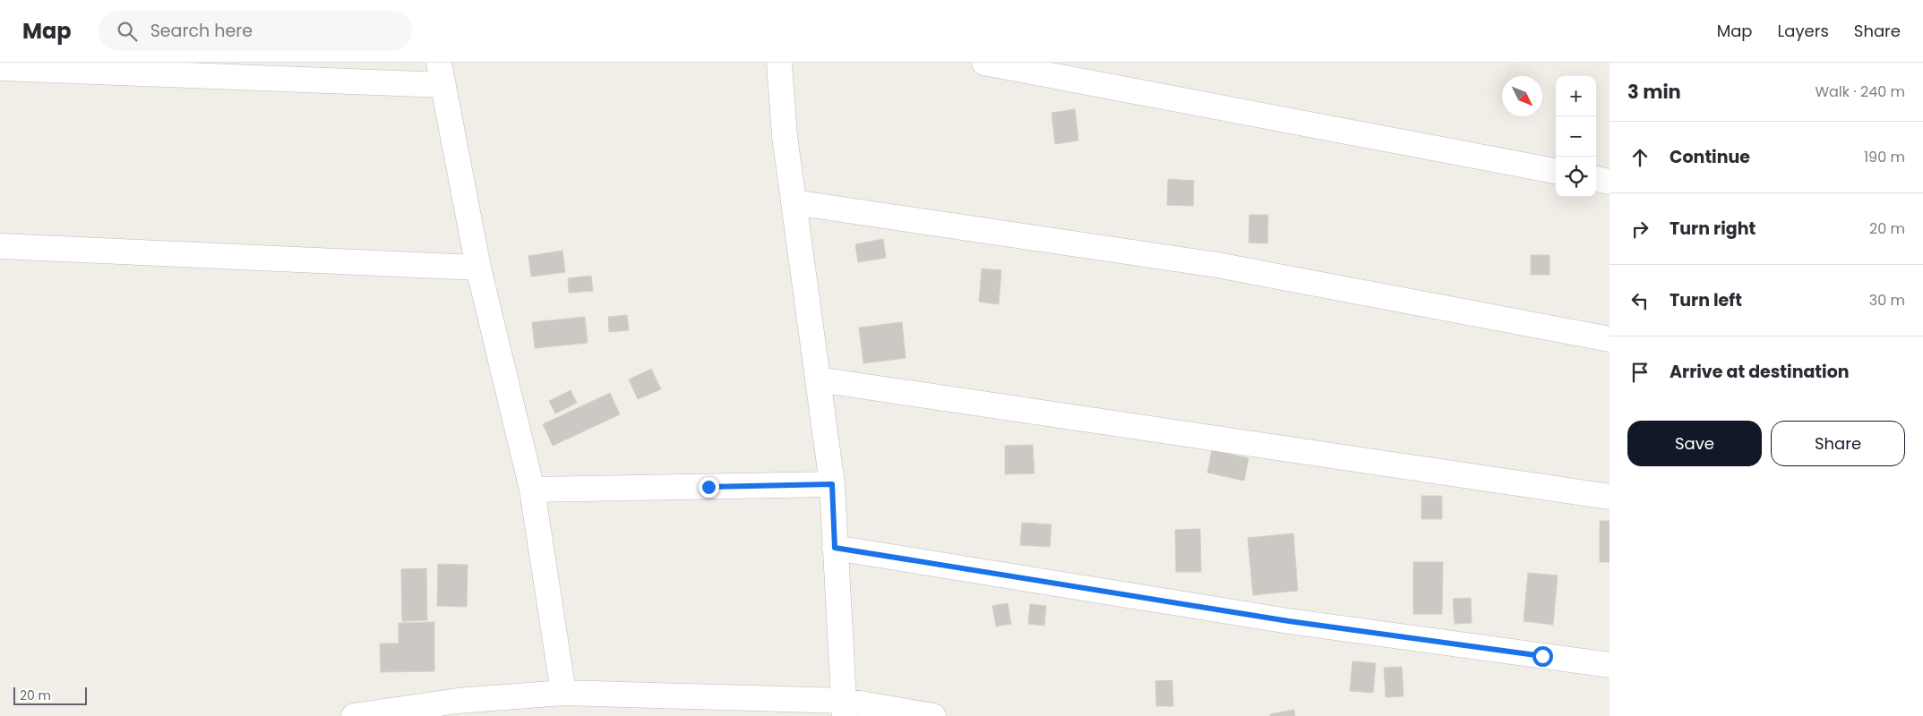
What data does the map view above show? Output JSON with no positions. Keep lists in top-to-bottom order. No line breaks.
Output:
{"scale_bar":"20 m","north":"bottom right","page":{"header":"Map","search":"Search here","nav":["Map","Layers","Share"],"heading":["3 min","Walk · 240 m"],"map_buttons":["+","−"],"list":[["Continue","190 m"],["Turn right","20 m"],["Turn left","30 m"],"Arrive at destination"],"buttons":["Save","Share"],"scale":"20 m"}}
